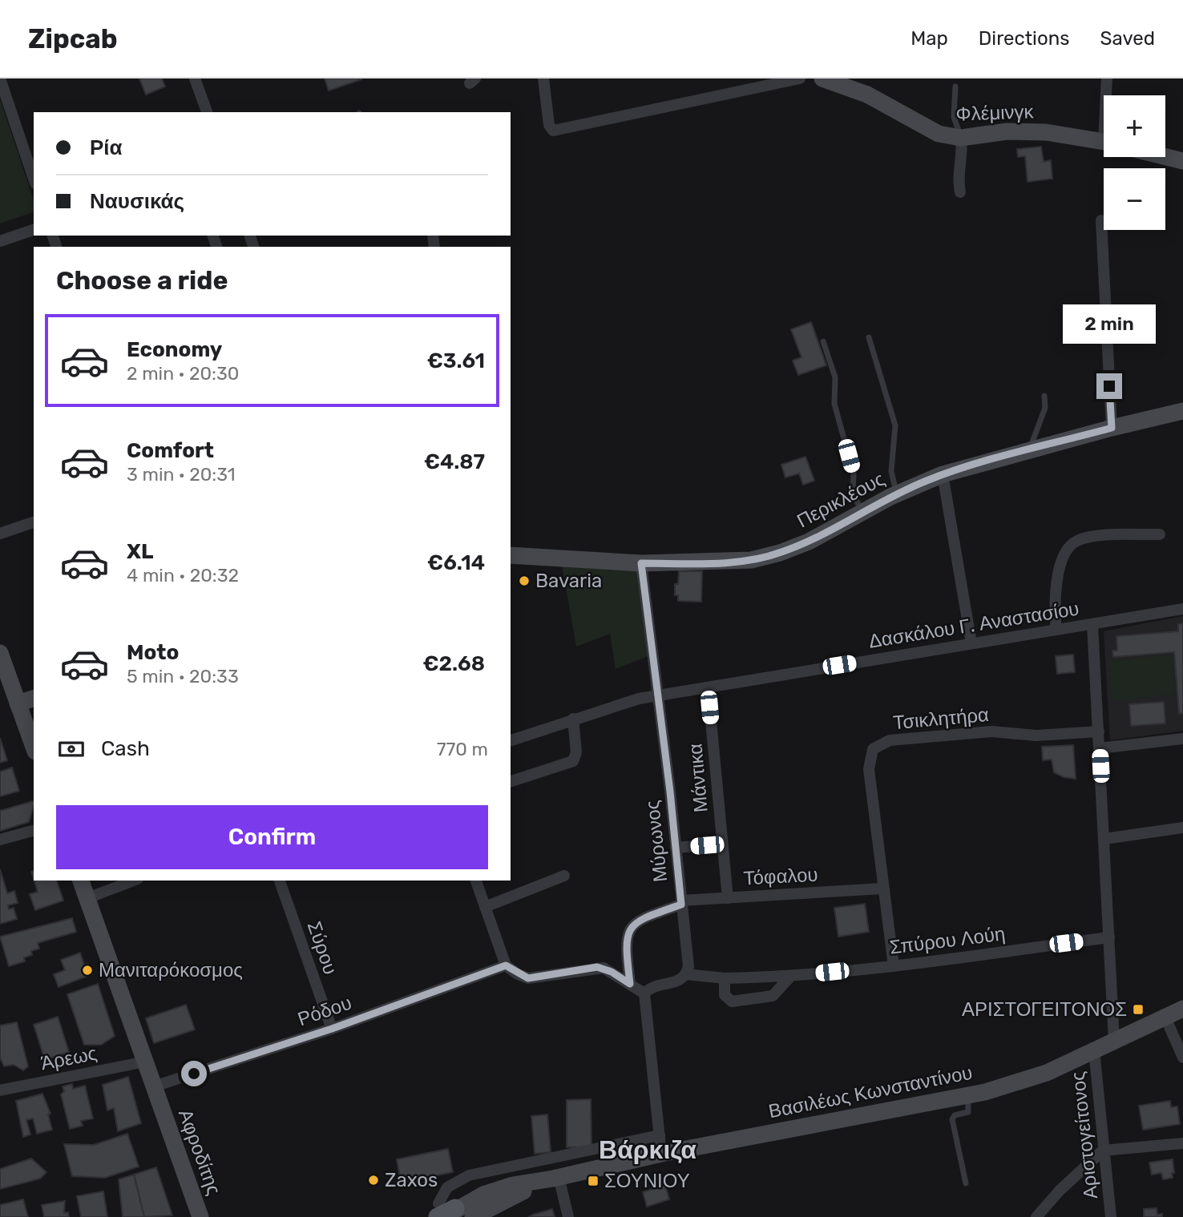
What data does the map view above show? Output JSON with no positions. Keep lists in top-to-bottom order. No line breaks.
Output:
{"streets":{"street":["Φλέμινγκ","Περικλέους","Δασκάλου Γ. Αναστασίου","Τσικλητήρα","Μάντικα","Μύρωνος","Τόφαλου","Σπύρου Λούη","Σύρου","Ρόδου","Άρεως","Βασιλέως Κωνσταντίνου","Αριστογείτονος","Αφροδίτης"]},"crossings":[["Περικλέους","Μύρωνος"],["Δασκάλου Γ. Αναστασίου","Μάντικα"],["Δασκάλου Γ. Αναστασίου","Μύρωνος"],["Τσικλητήρα","Τόφαλου"],["Τσικλητήρα","Σπύρου Λούη"],["Μάντικα","Τόφαλου"],["Μύρωνος","Τόφαλου"],["Μύρωνος","Σπύρου Λούη"],["Σύρου","Ρόδου"],["Ρόδου","Αφροδίτης"],["Άρεως","Αφροδίτης"],["Βασιλέως Κωνσταντίνου","Αριστογείτονος"]],"districts":["Βάρκιζα"],"places":{"other":["Bavaria","Μανιταρόκοσμος","Zaxos"],"transit":["ΑΡΙΣΤΟΓΕΙΤΟΝΟΣ","ΣΟΥΝΙΟΥ"]},"page":{"header":"Zipcab","nav":["Map","Directions","Saved"],"map_buttons":["+","−"],"banner":["Ρία","Ναυσικάς"],"heading":"Choose a ride","bubble":"2 min","list":[{"name":"Economy","note":"2 min · 20:30","value":"€3.61"},{"name":"Comfort","note":"3 min · 20:31","value":"€4.87"},{"name":"XL","note":"4 min · 20:32","value":"€6.14"},{"name":"Moto","note":"5 min · 20:33","value":"€2.68"}],"pay":["Cash","770 m"],"buttons":"Confirm"}}
